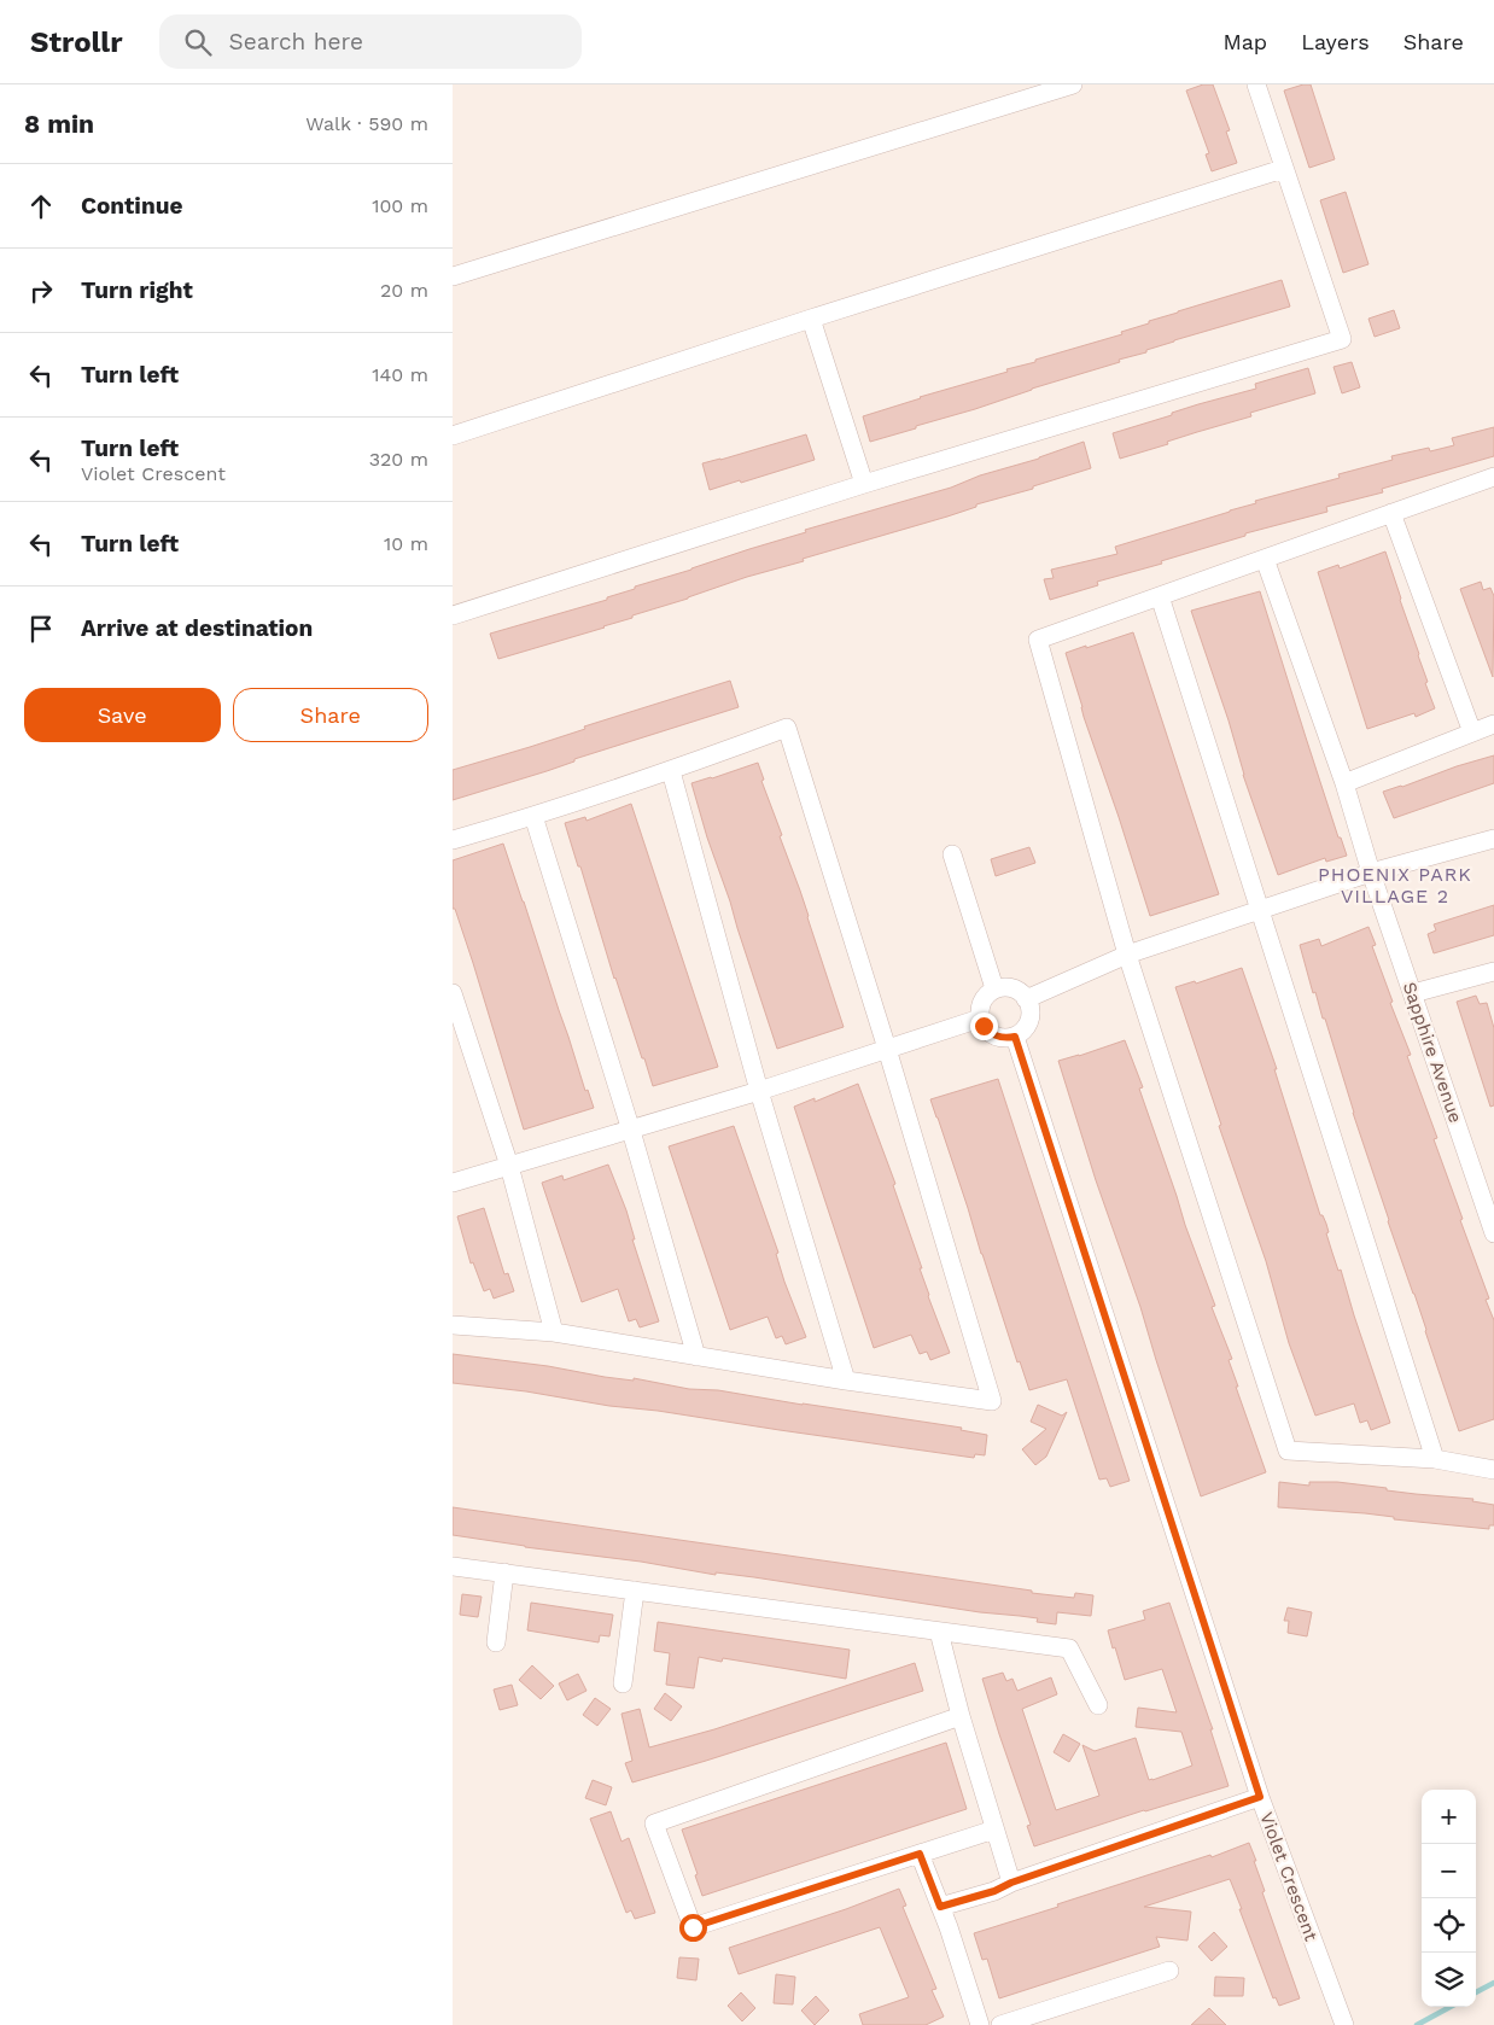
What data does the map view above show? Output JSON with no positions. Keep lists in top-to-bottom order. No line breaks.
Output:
{"streets":{"street":["Sapphire Avenue","Violet Crescent"]},"districts":["PHOENIX PARK VILLAGE 2"],"page":{"header":"Strollr","search":"Search here","nav":["Map","Layers","Share"],"heading":["8 min","Walk · 590 m"],"list":[["Continue","100 m"],["Turn right","20 m"],["Turn left","140 m"],["Turn left","Violet Crescent","320 m"],["Turn left","10 m"],"Arrive at destination"],"buttons":["Save","Share"],"map_buttons":["+","−"]}}
